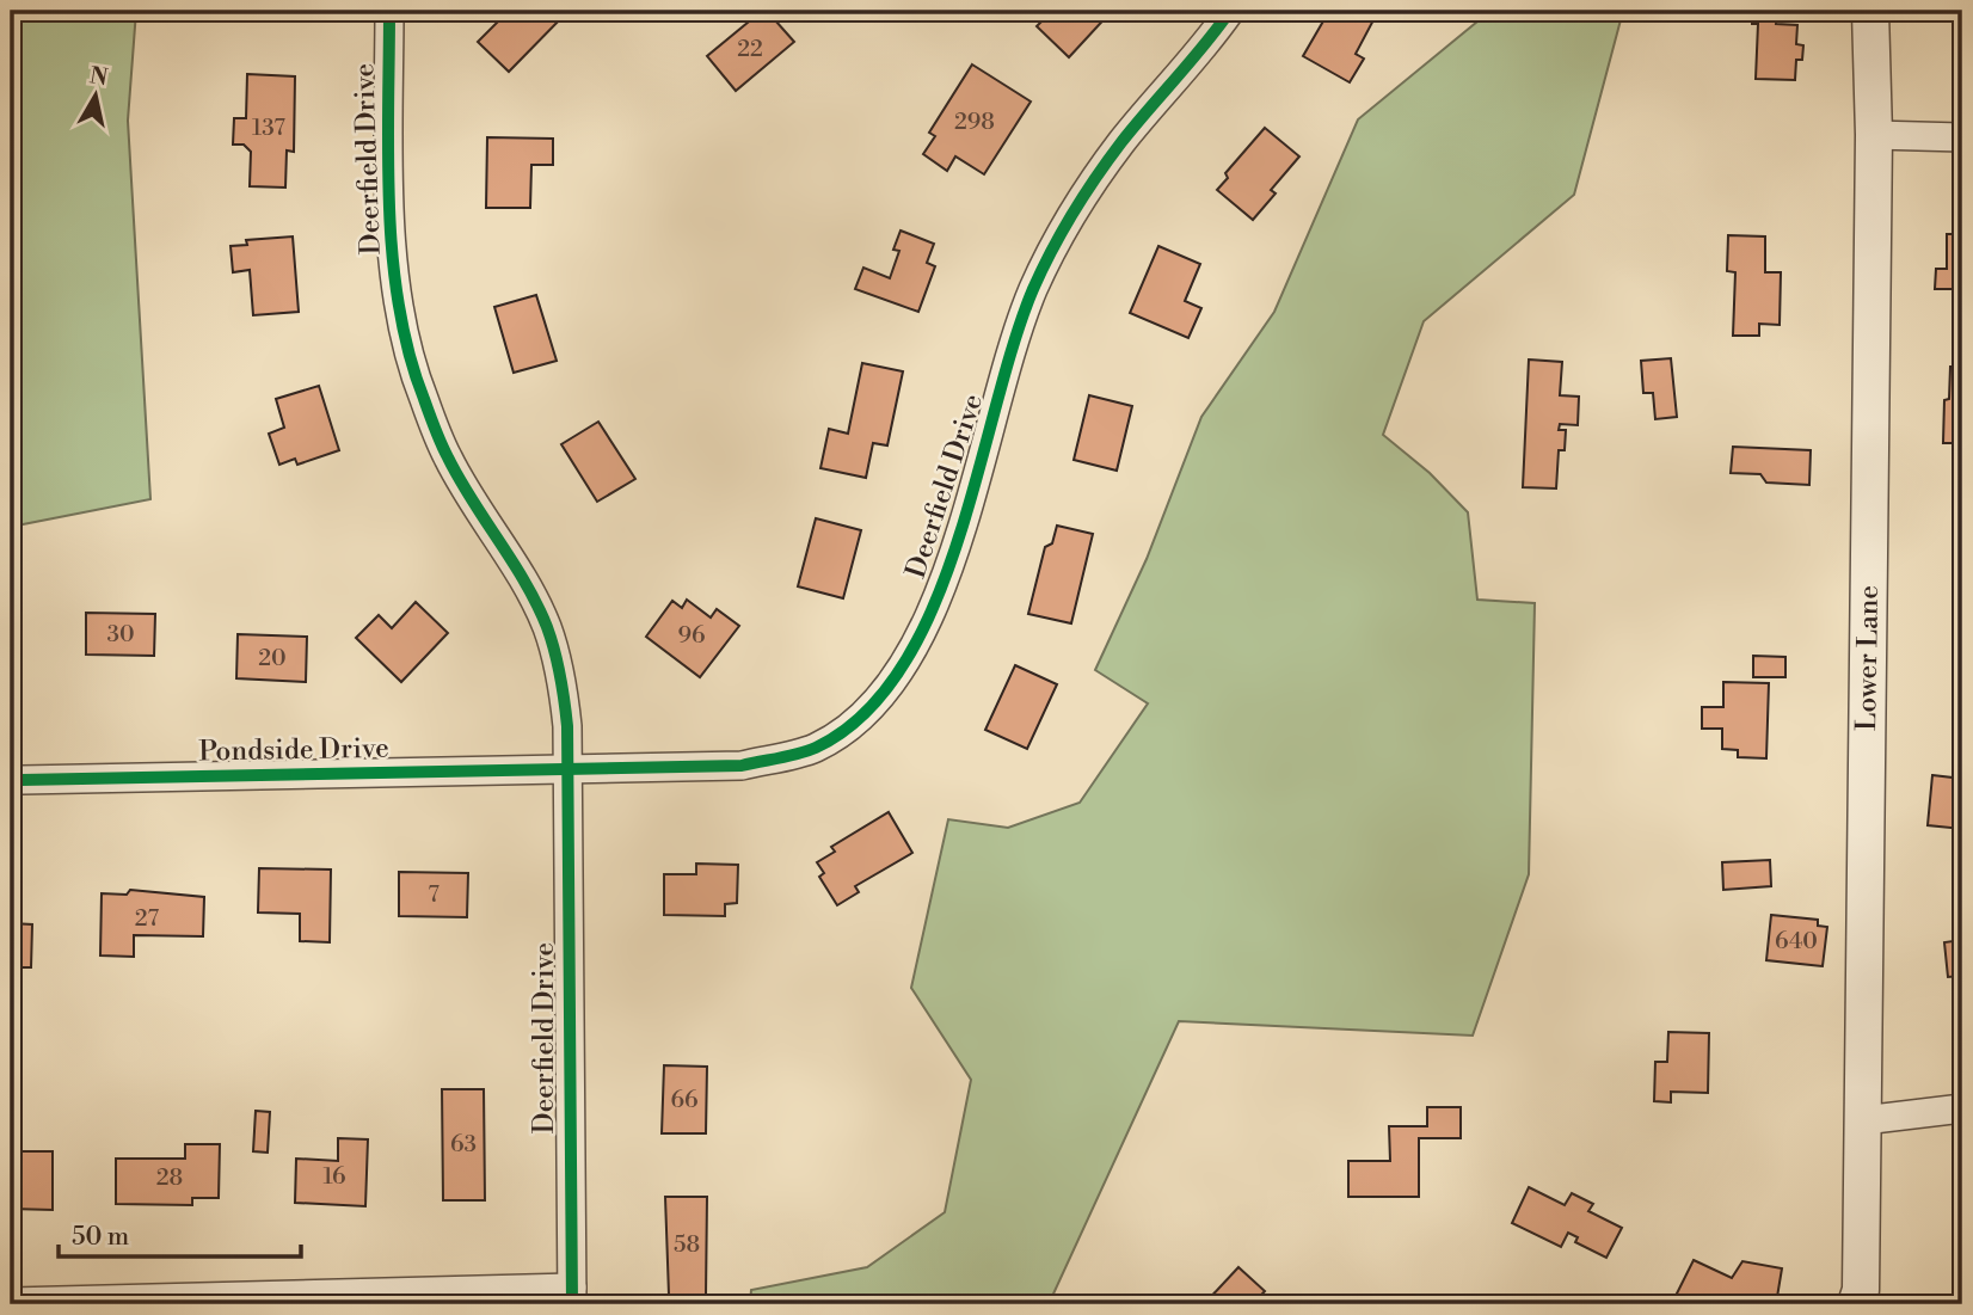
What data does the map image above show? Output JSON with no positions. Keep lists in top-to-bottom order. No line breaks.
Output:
{"streets":{"street":["Deerfield Drive","Lower Lane","Pondside Drive"]},"crossings":[["Deerfield Drive","Pondside Drive"]],"house_numbers":["22","298","137","30","96","20","7","27","640","66","63","16","28","58"],"scale_bar":"50 m","north":"top"}
